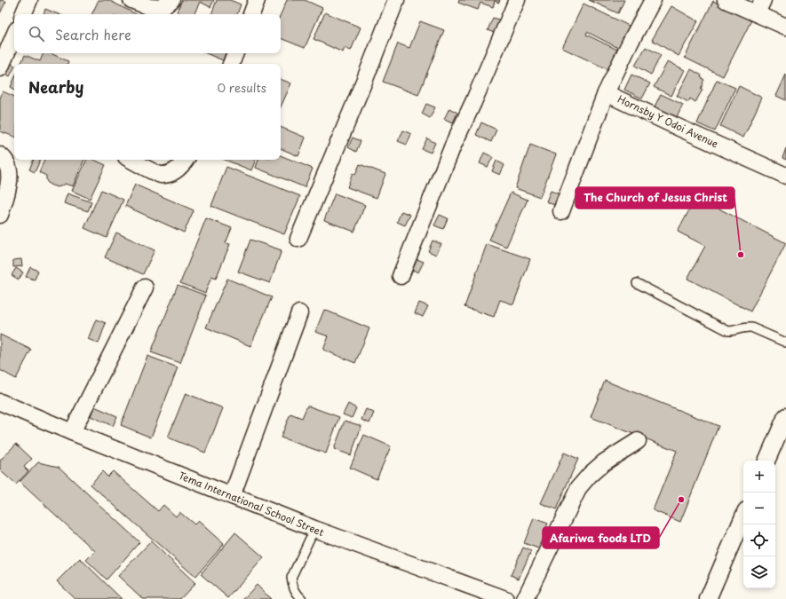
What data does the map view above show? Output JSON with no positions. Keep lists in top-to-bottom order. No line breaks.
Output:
{"streets":{"street":["Hornsby Y Odoi Avenue","Tema International School Street"]},"places":["The Church of Jesus Christ","Afariwa foods LTD"],"page":{"search":"Search here","heading":["Nearby","0 results"],"map_buttons":["+","−"]}}
